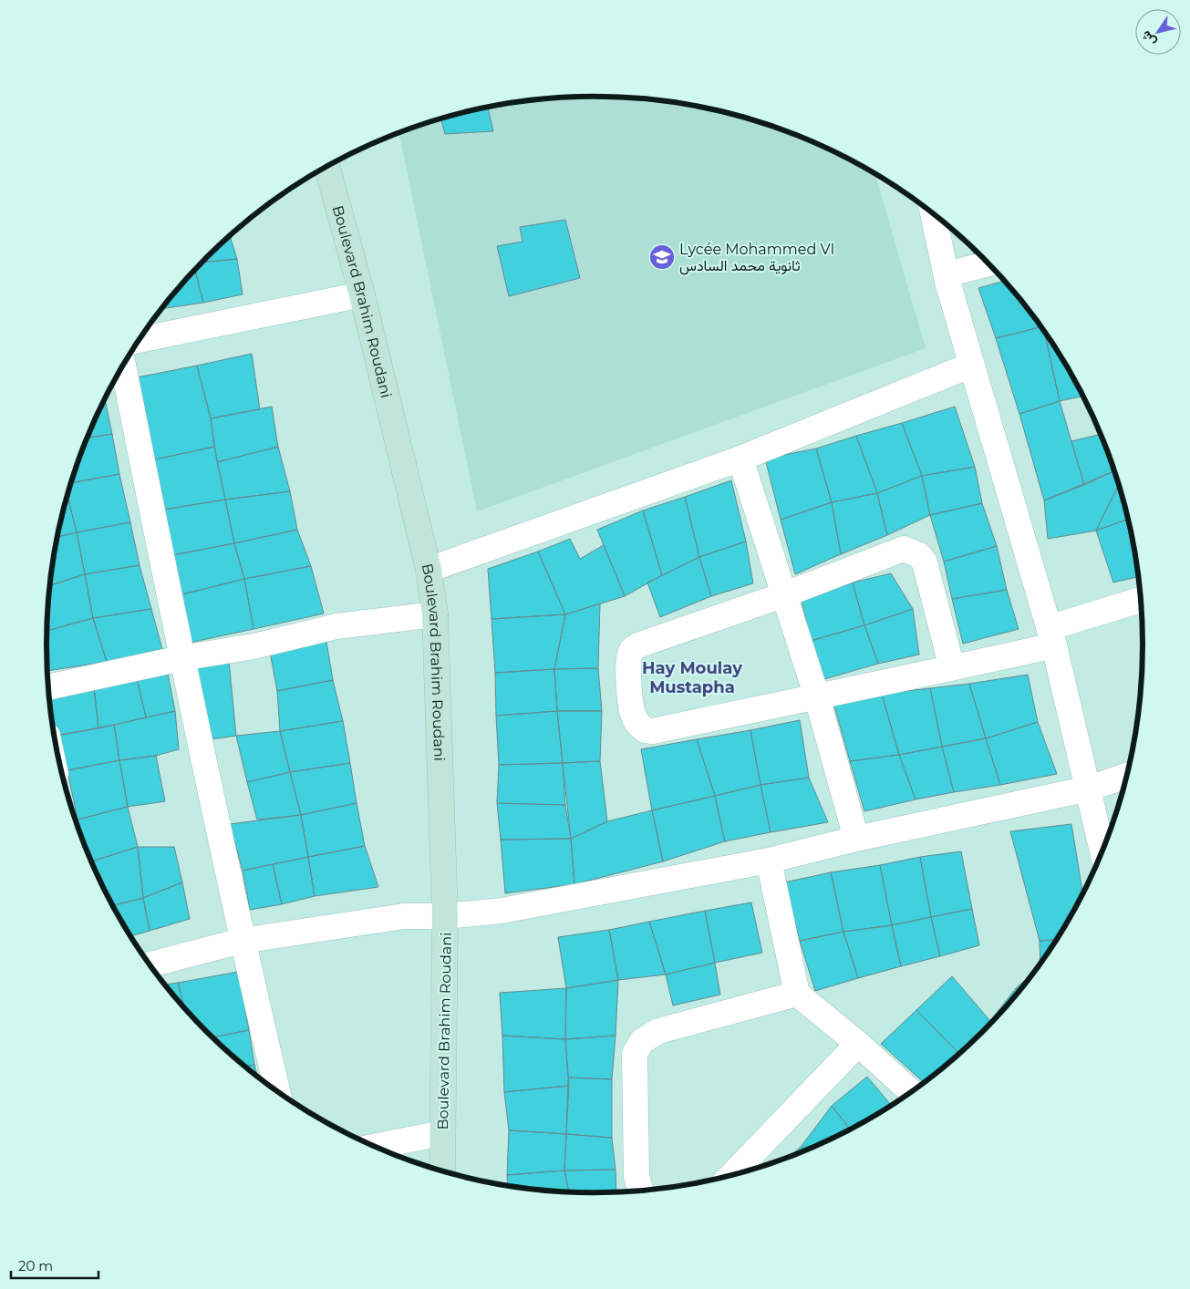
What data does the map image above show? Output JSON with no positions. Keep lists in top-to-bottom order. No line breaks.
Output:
{"streets":{"main road":["Boulevard Brahim Roudani"]},"districts":["Hay Moulay Mustapha"],"places":{"school or university":["Lycée Mohammed VI ثانوية محمد السادس"]},"scale_bar":"20 m","north":"bottom left"}
